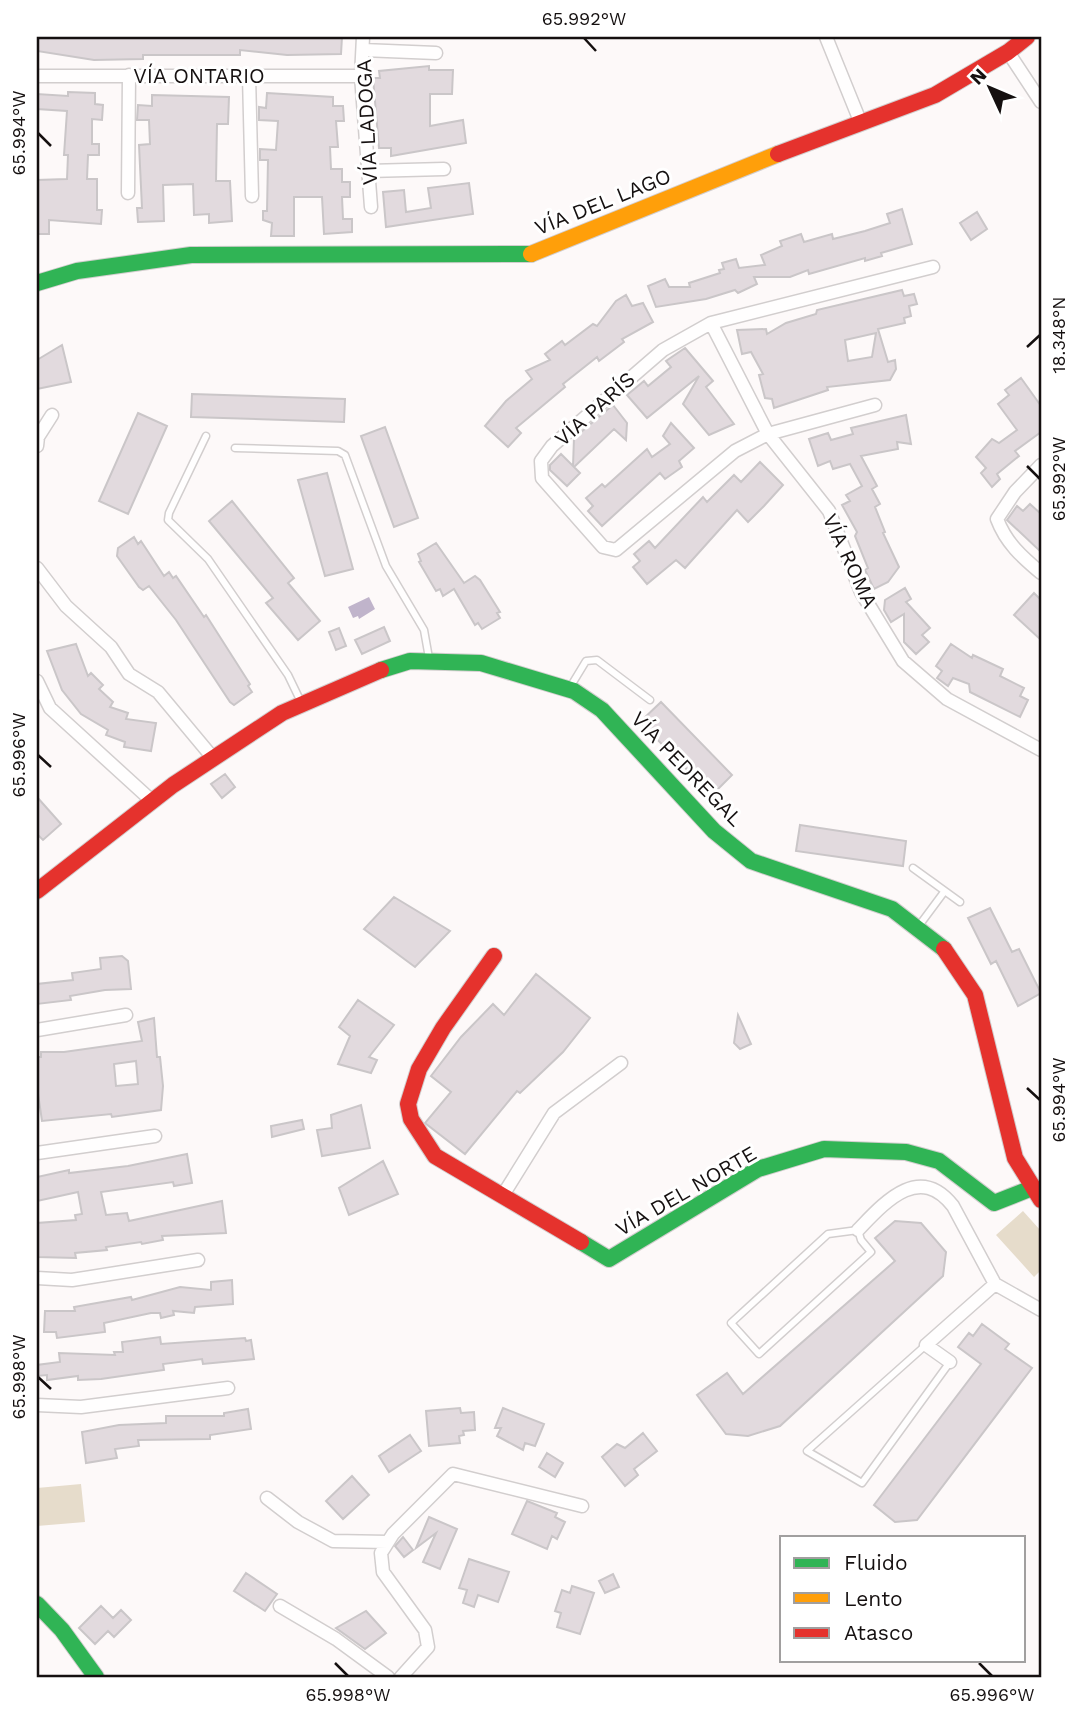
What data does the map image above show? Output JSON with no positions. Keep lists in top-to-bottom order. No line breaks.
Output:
{"streets":{"street":["VÍA ONTARIO","VÍA LADOGA","VÍA DEL LAGO","VÍA PARÍS","VÍA ROMA","VÍA PEDREGAL","VÍA DEL NORTE"]},"crossings":[["VÍA ONTARIO","VÍA LADOGA"],["VÍA PARÍS","VÍA ROMA"],["VÍA PEDREGAL","VÍA DEL NORTE"]],"legend":["Fluido","Lento","Atasco"],"north":"top left","coordinates":["65.992°W","65.994°W","18.348°N","65.996°W","65.998°W"]}
